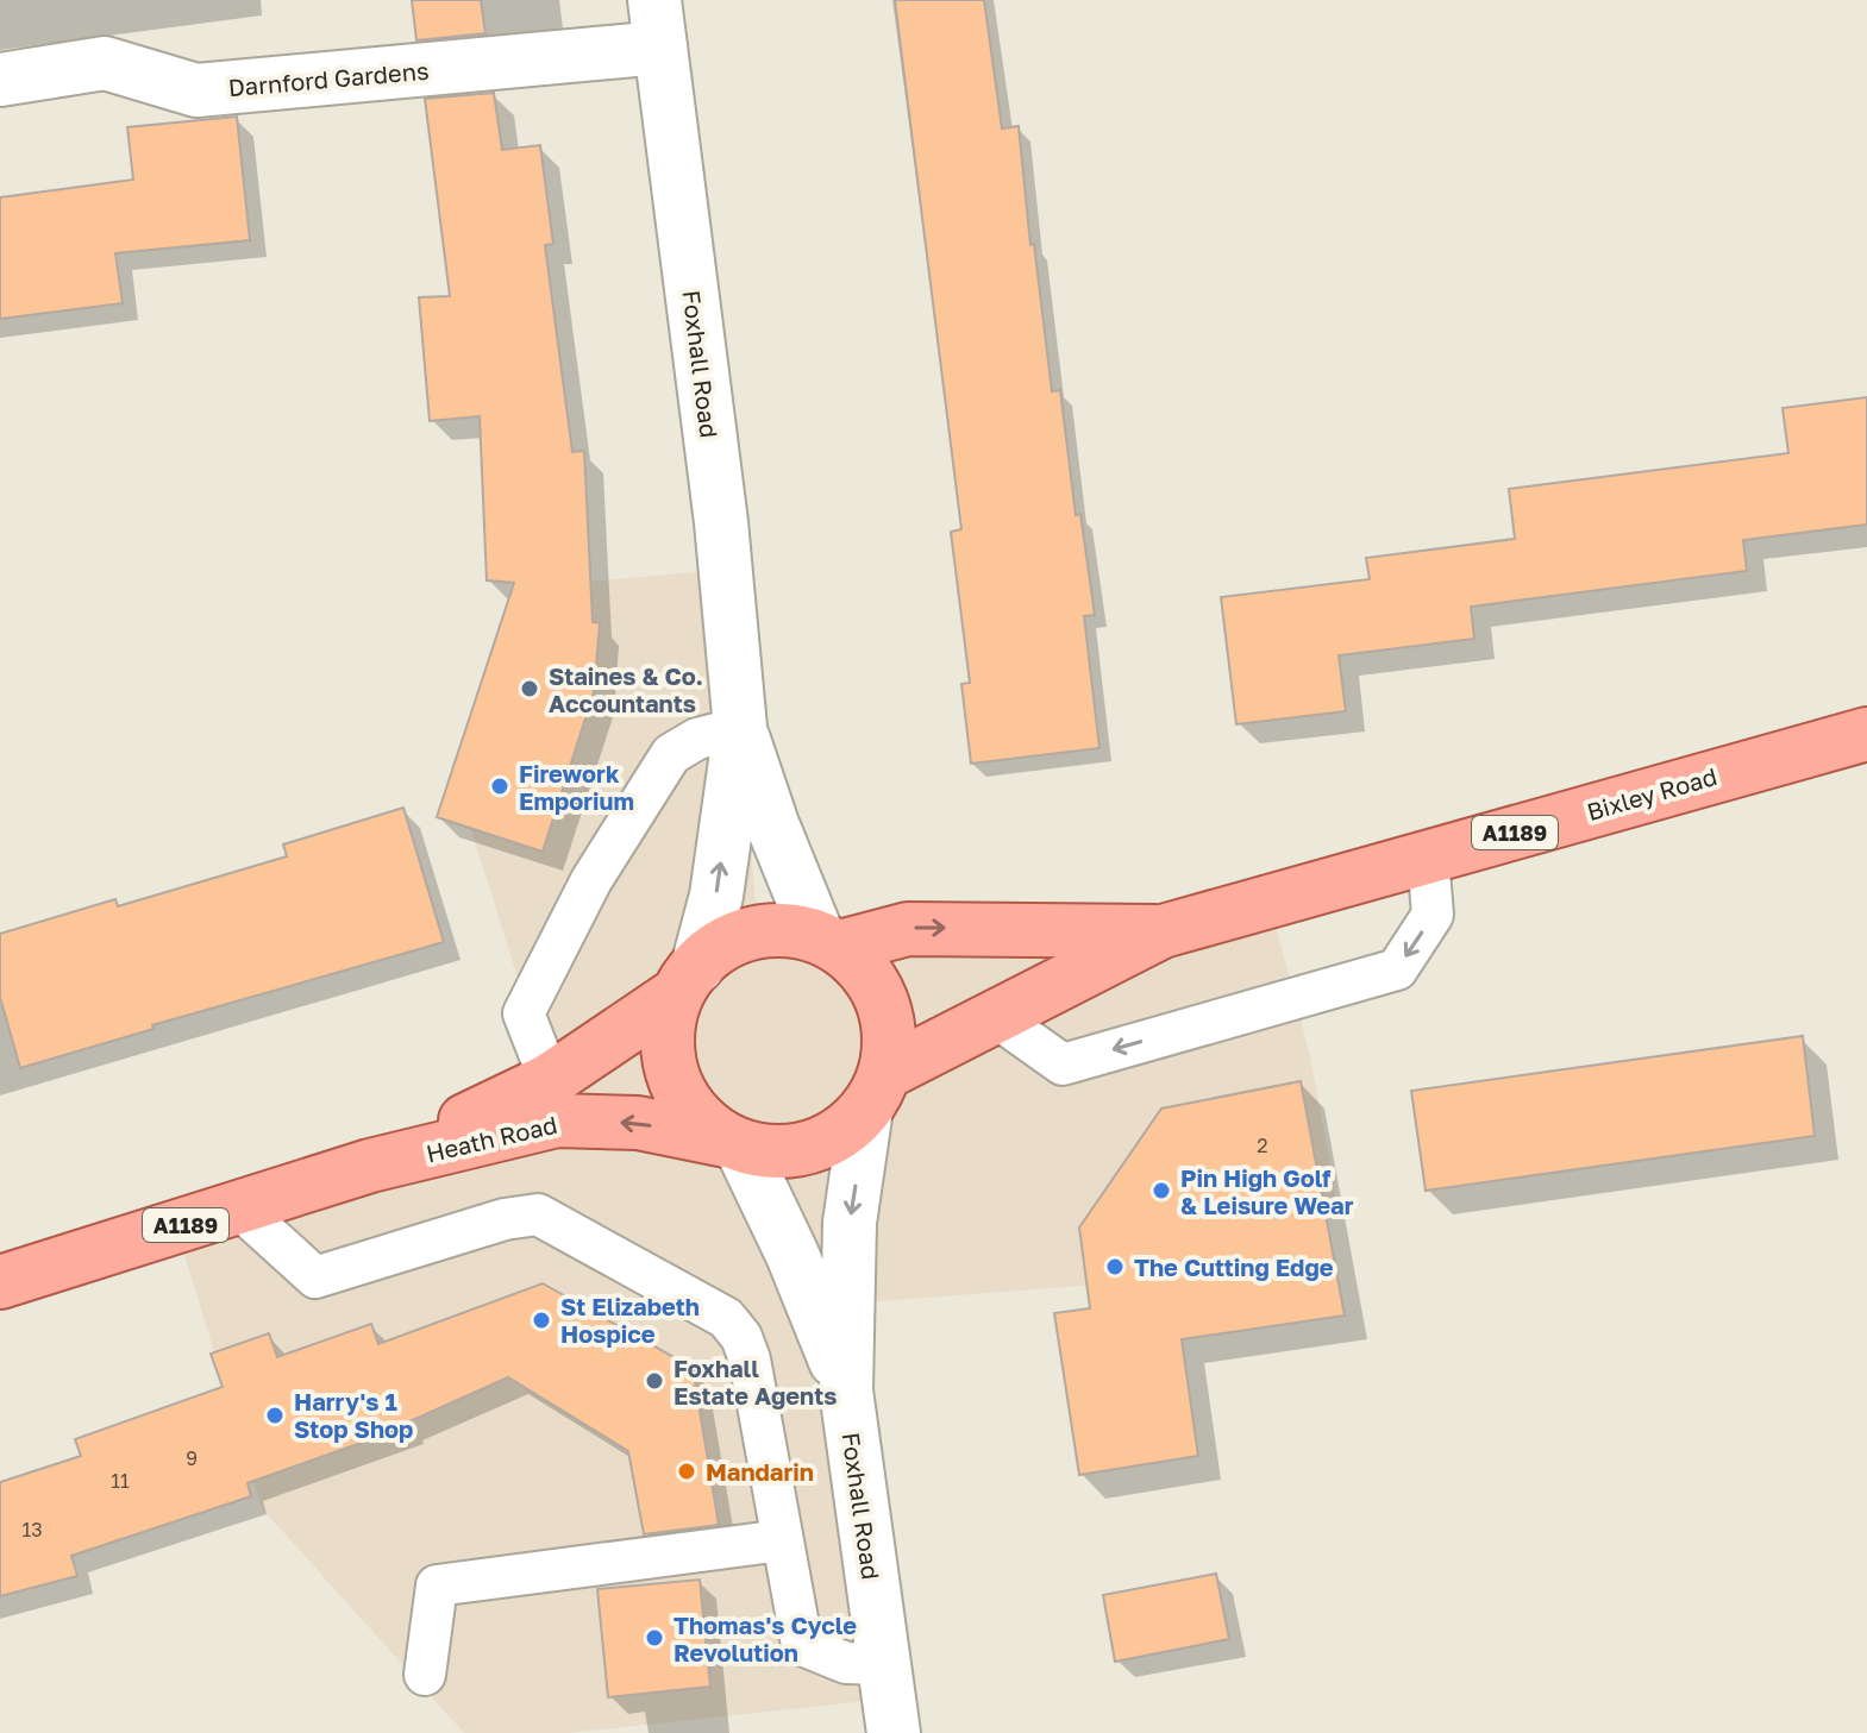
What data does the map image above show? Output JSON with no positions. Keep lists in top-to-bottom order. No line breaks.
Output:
{"streets":{"main road":["Bixley Road","A1189","Heath Road"],"street":["Darnford Gardens","Foxhall Road"]},"crossings":[["Darnford Gardens","Foxhall Road"],["Foxhall Road","Bixley Road"],["Foxhall Road","Heath Road"],["Bixley Road","Heath Road"]],"places":["Staines & Co. Accountants","Firework Emporium","Pin High Golf & Leisure Wear","The Cutting Edge","St Elizabeth Hospice","Foxhall Estate Agents","Harry's 1 Stop Shop","Mandarin","Thomas's Cycle Revolution"],"house_numbers":["2","9","11","13"]}
